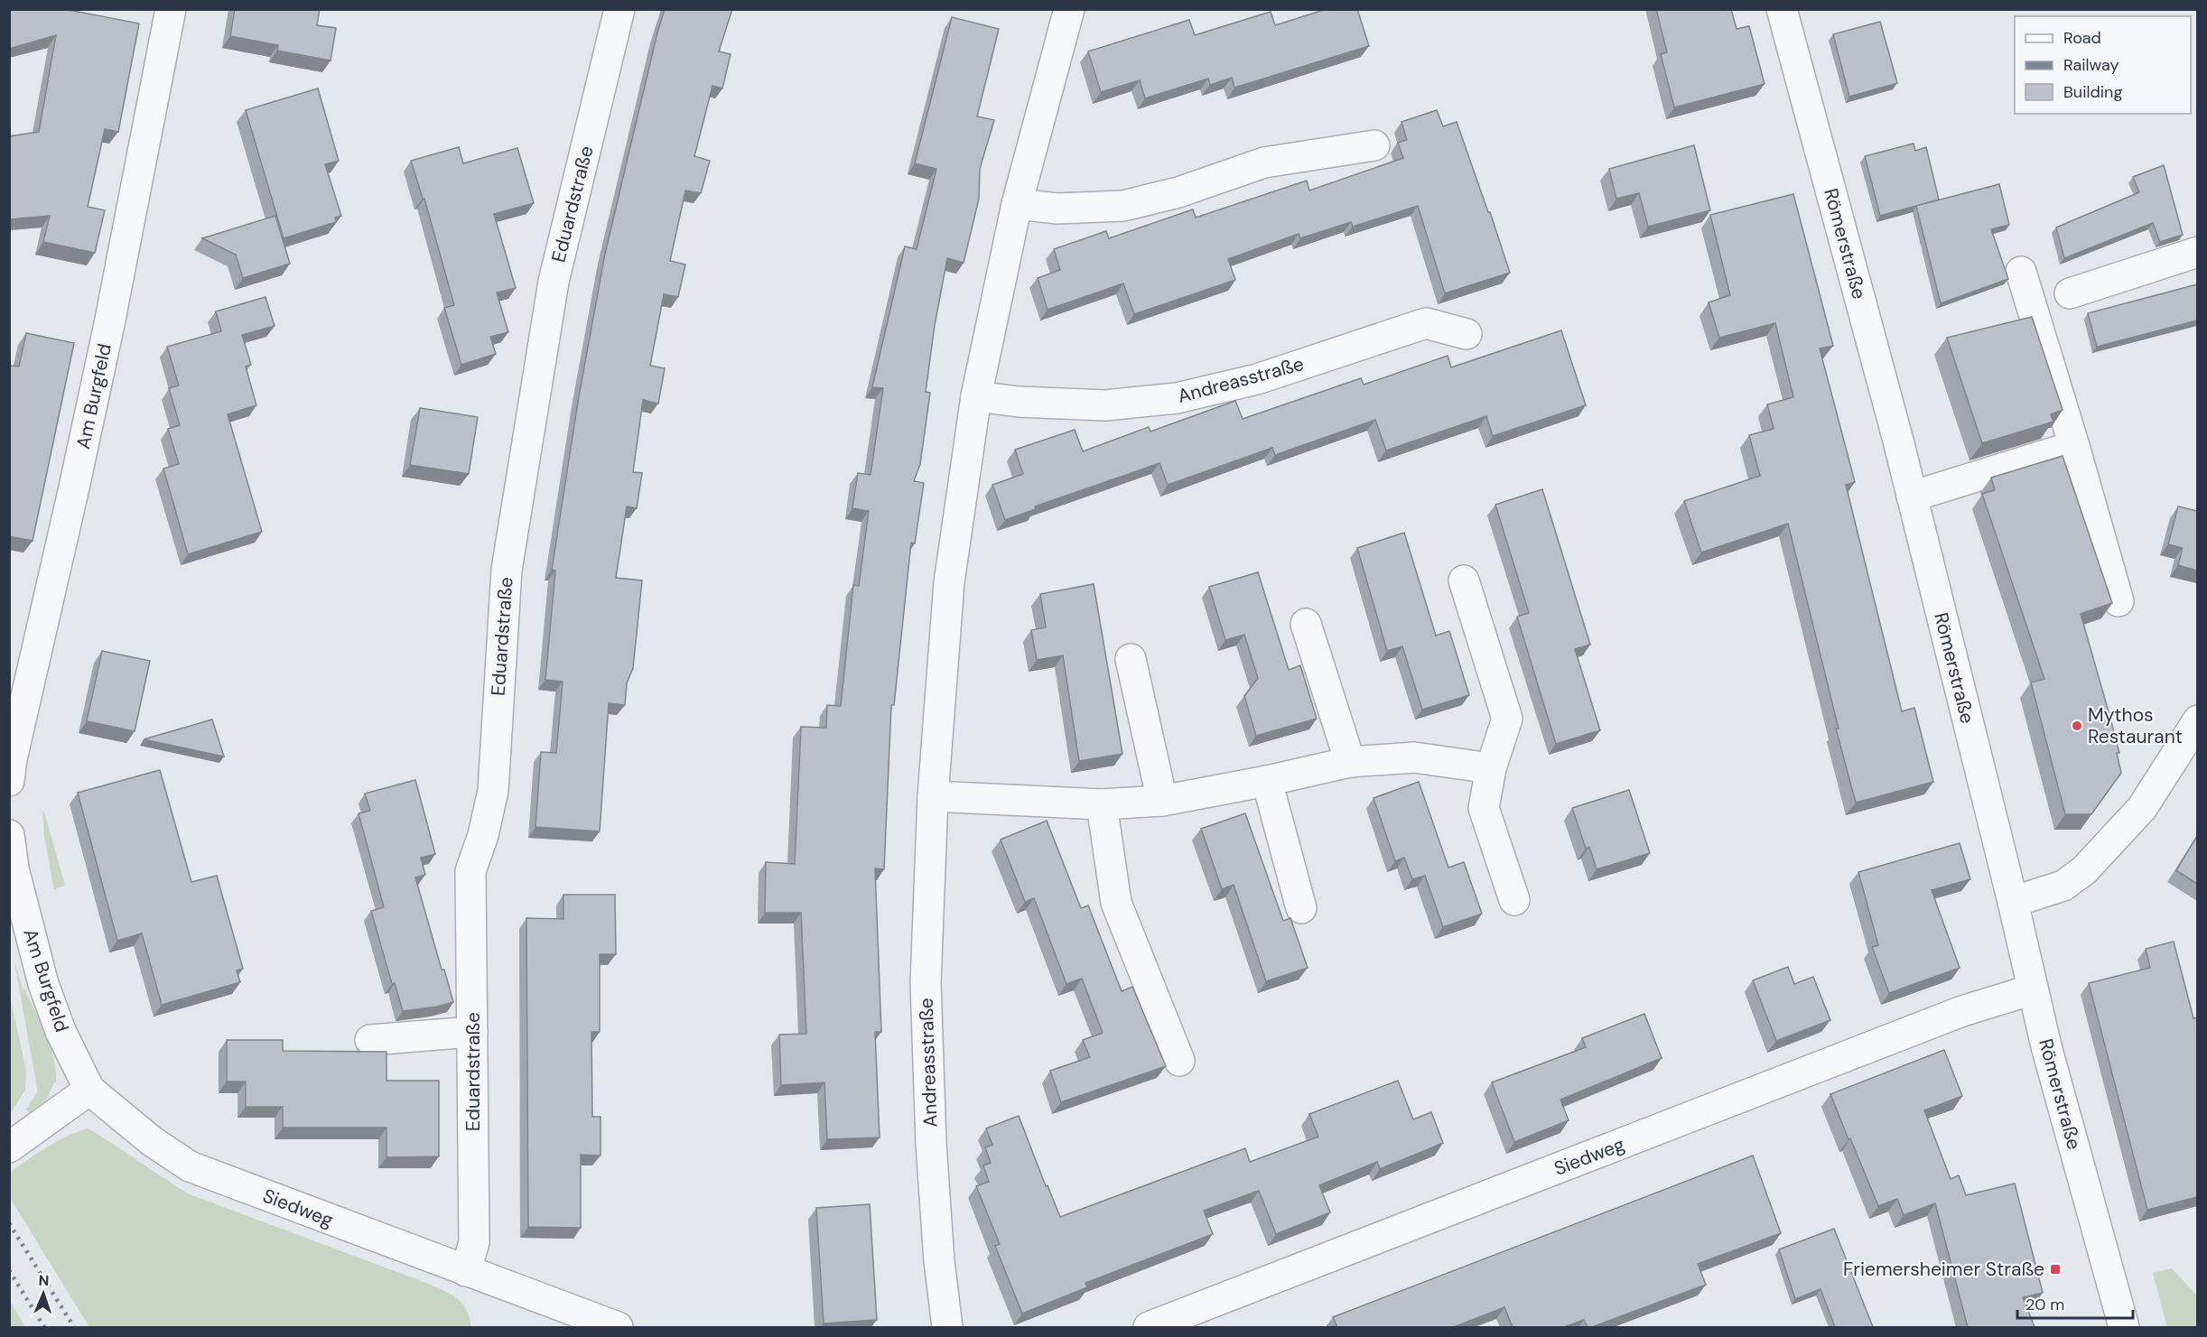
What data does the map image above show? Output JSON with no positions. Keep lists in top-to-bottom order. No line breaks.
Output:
{"streets":{"street":["Eduardstraße","Römerstraße","Andreasstraße","Am Burgfeld","Siedweg"]},"crossings":[["Eduardstraße","Siedweg"],["Römerstraße","Siedweg"],["Am Burgfeld","Siedweg"]],"places":{"other":["Mythos Restaurant"],"transit":["Friemersheimer Straße"]},"legend":["Road","Railway","Building"],"scale_bar":"20 m","north":"top"}
